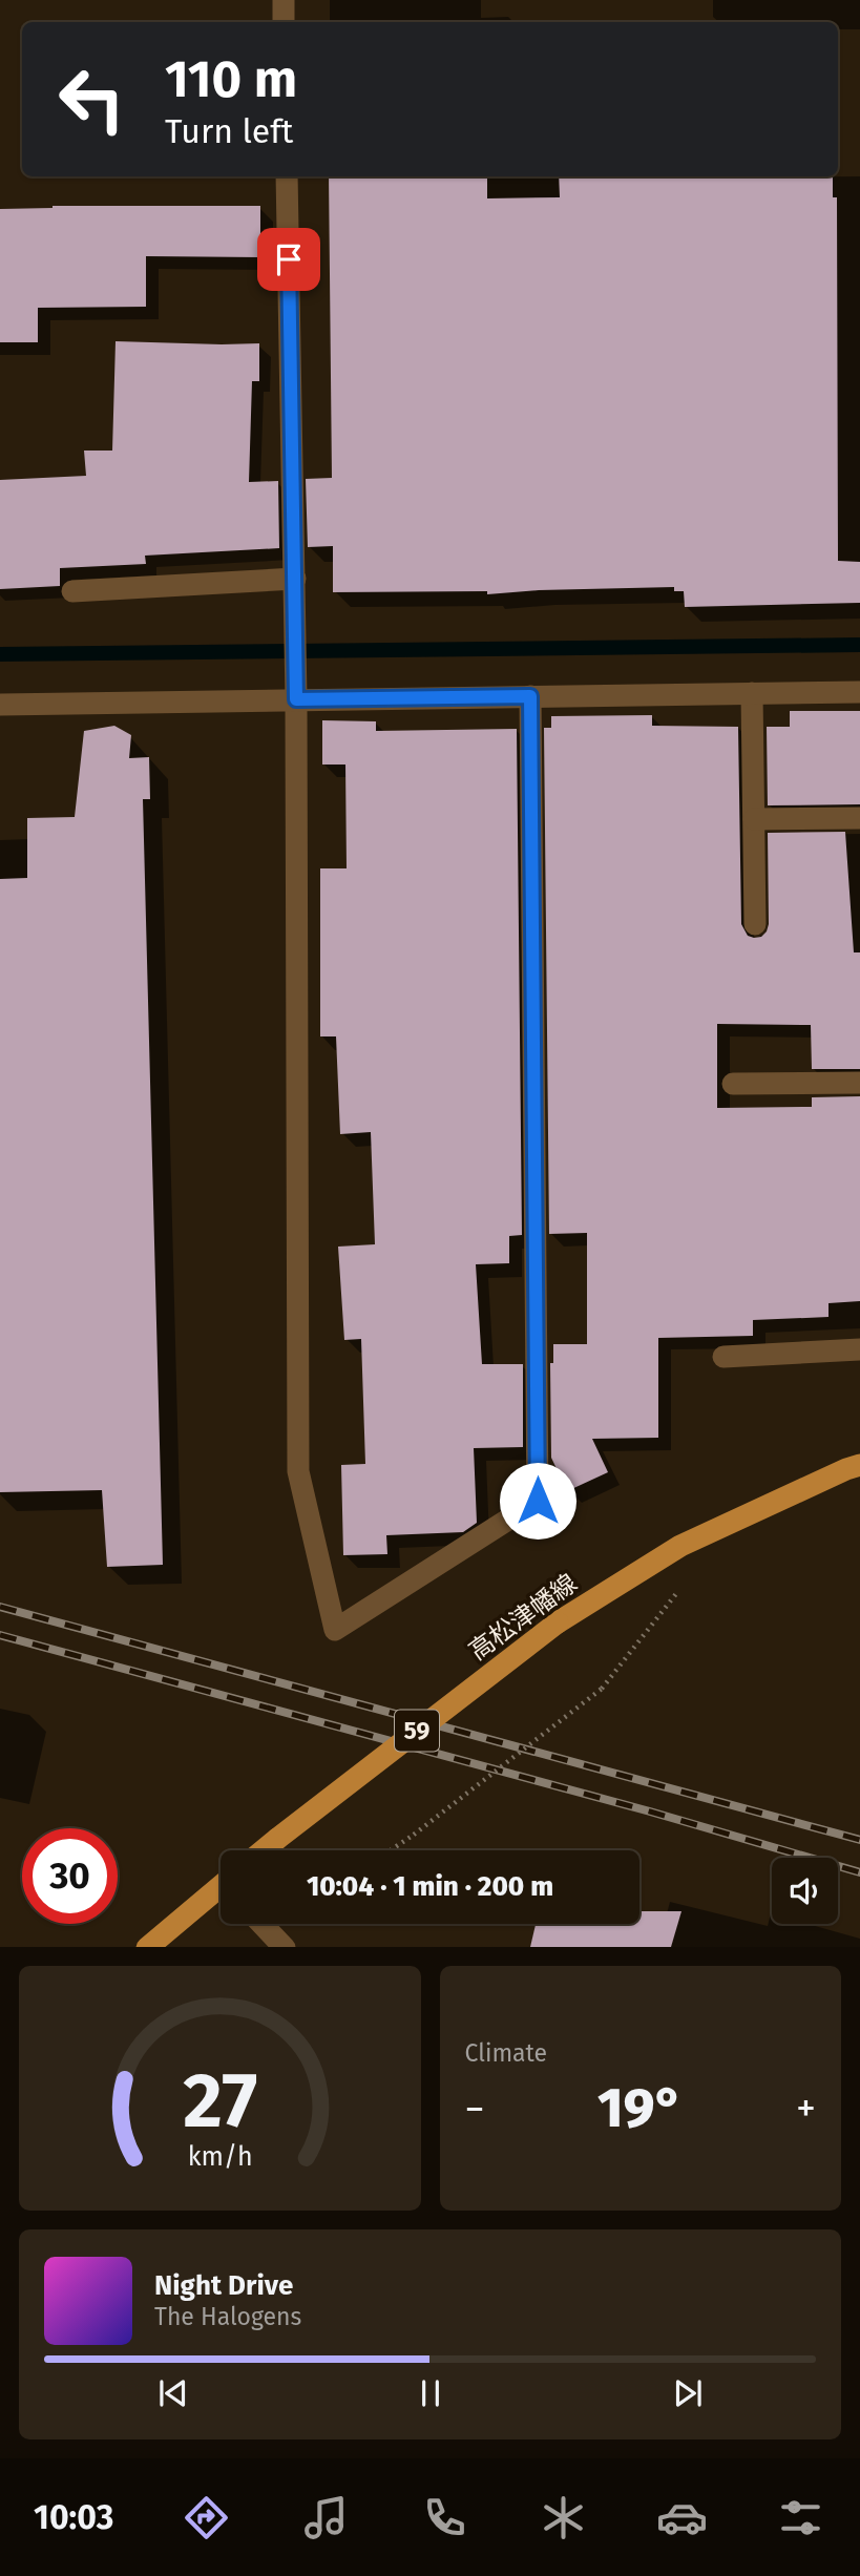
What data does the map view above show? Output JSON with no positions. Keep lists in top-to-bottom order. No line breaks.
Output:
{"streets":{"main road":["高松津幡線","59"]},"page":{"turn":["110 m","Turn left"],"limit":"30","trip":"10:04 · 1 min · 200 m","tile":"Climate","heat":["−","19°","+"],"song":["Night Drive","The Halogens"],"tabs":"10:03","gauge":["27","km/h"]}}
